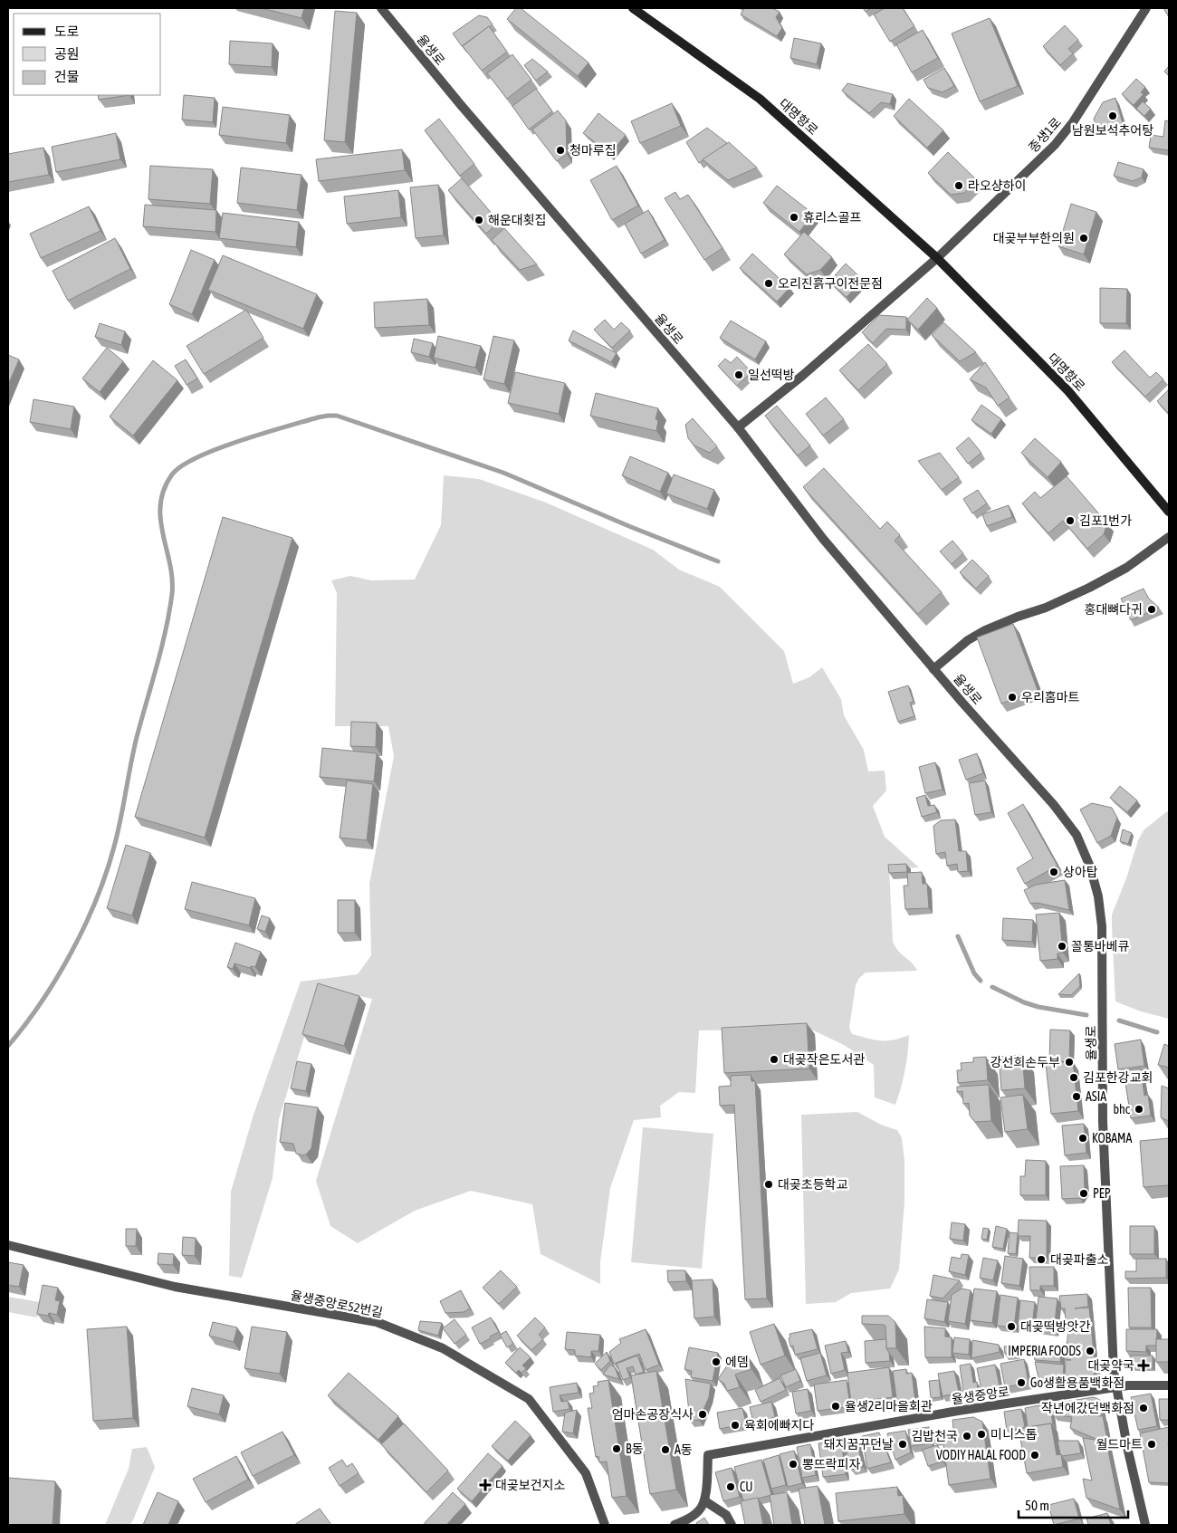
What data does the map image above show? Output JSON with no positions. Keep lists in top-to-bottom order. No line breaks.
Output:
{"streets":{"main road":["대명항로"],"street":["율생로","종생1로","율생중앙로52번길","율생중앙로"]},"crossings":[["율생로","율생중앙로"],["대명항로","종생1로"]],"places":{"other":["남원보석추어탕","청마루집","라오샹하이","휴리스골프","해운대횟집","대곶부부한의원","오리진흙구이전문점","일선떡방","김포1번가","홍대뼈다귀","우리홈마트","상아탑","꼴통바베큐","대곶작은도서관","강선희손두부","김포한강교회","ASIA","bhc","KOBAMA","대곶초등학교","PEP","대곶파출소","대곶떡방앗간","IMPERIA FOODS","에뎀","Go생활용품백화점","율생2리마을회관","작년에갔던백화점","엄마손공장식사","육회에빠지다","미니스톱","김밥천국","돼지꿈꾸던날","월드마트","B동","A동","VODIY HALAL FOOD","뽕뜨락피자","CU"],"health":["대곶약국","대곶보건지소"]},"legend":["도로","공원","건물"],"scale_bar":"50 m"}
